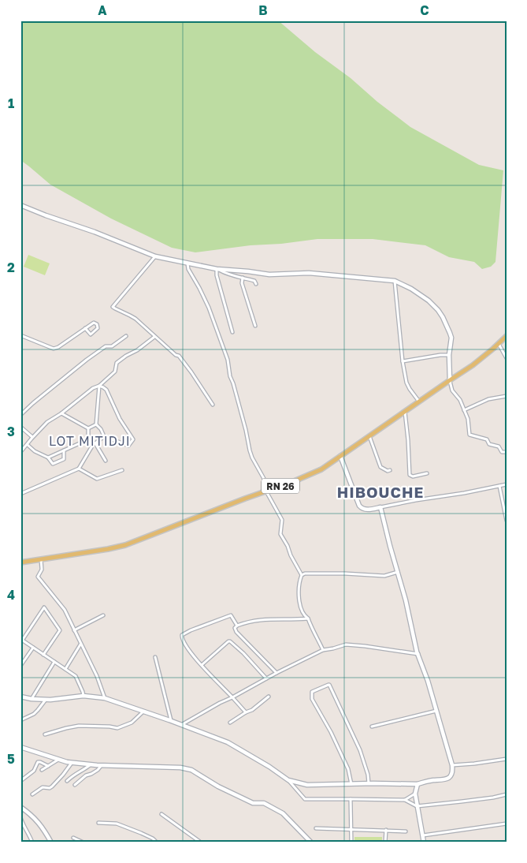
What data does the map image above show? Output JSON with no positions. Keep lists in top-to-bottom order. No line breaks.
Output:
{"streets":{"main road":["RN 26"]},"districts":["LOT MITIDJI","HIBOUCHE"],"grid":{"columns":["A","B","C"],"rows":["1","2","3","4","5"]}}
